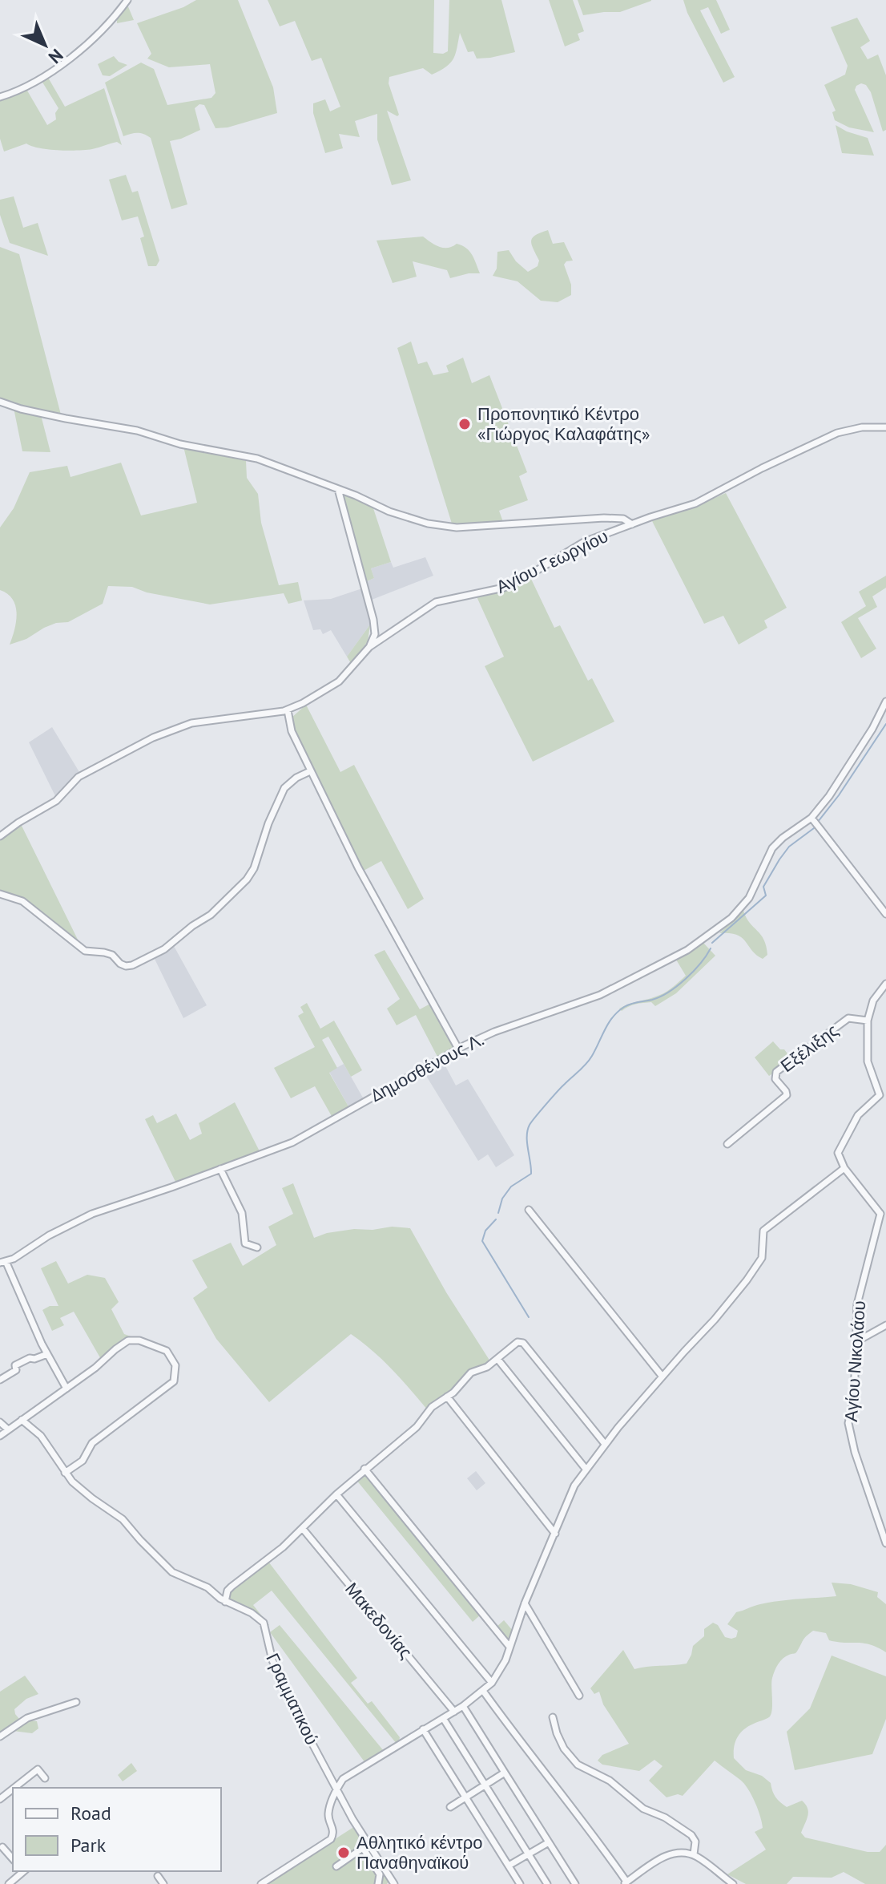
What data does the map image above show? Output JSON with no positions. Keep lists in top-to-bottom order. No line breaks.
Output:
{"streets":{"street":["Αγίου Γεωργίου","Εξέλιξης","Δημοσθένους Λ.","Αγίου Νικολάου","Μακεδονίας","Γραμματικού"]},"places":["Προπονητικό Κέντρο «Γιώργος Καλαφάτης»","Αθλητικό κέντρο Παναθηναϊκού"],"legend":["Road","Park"],"north":"bottom right"}
